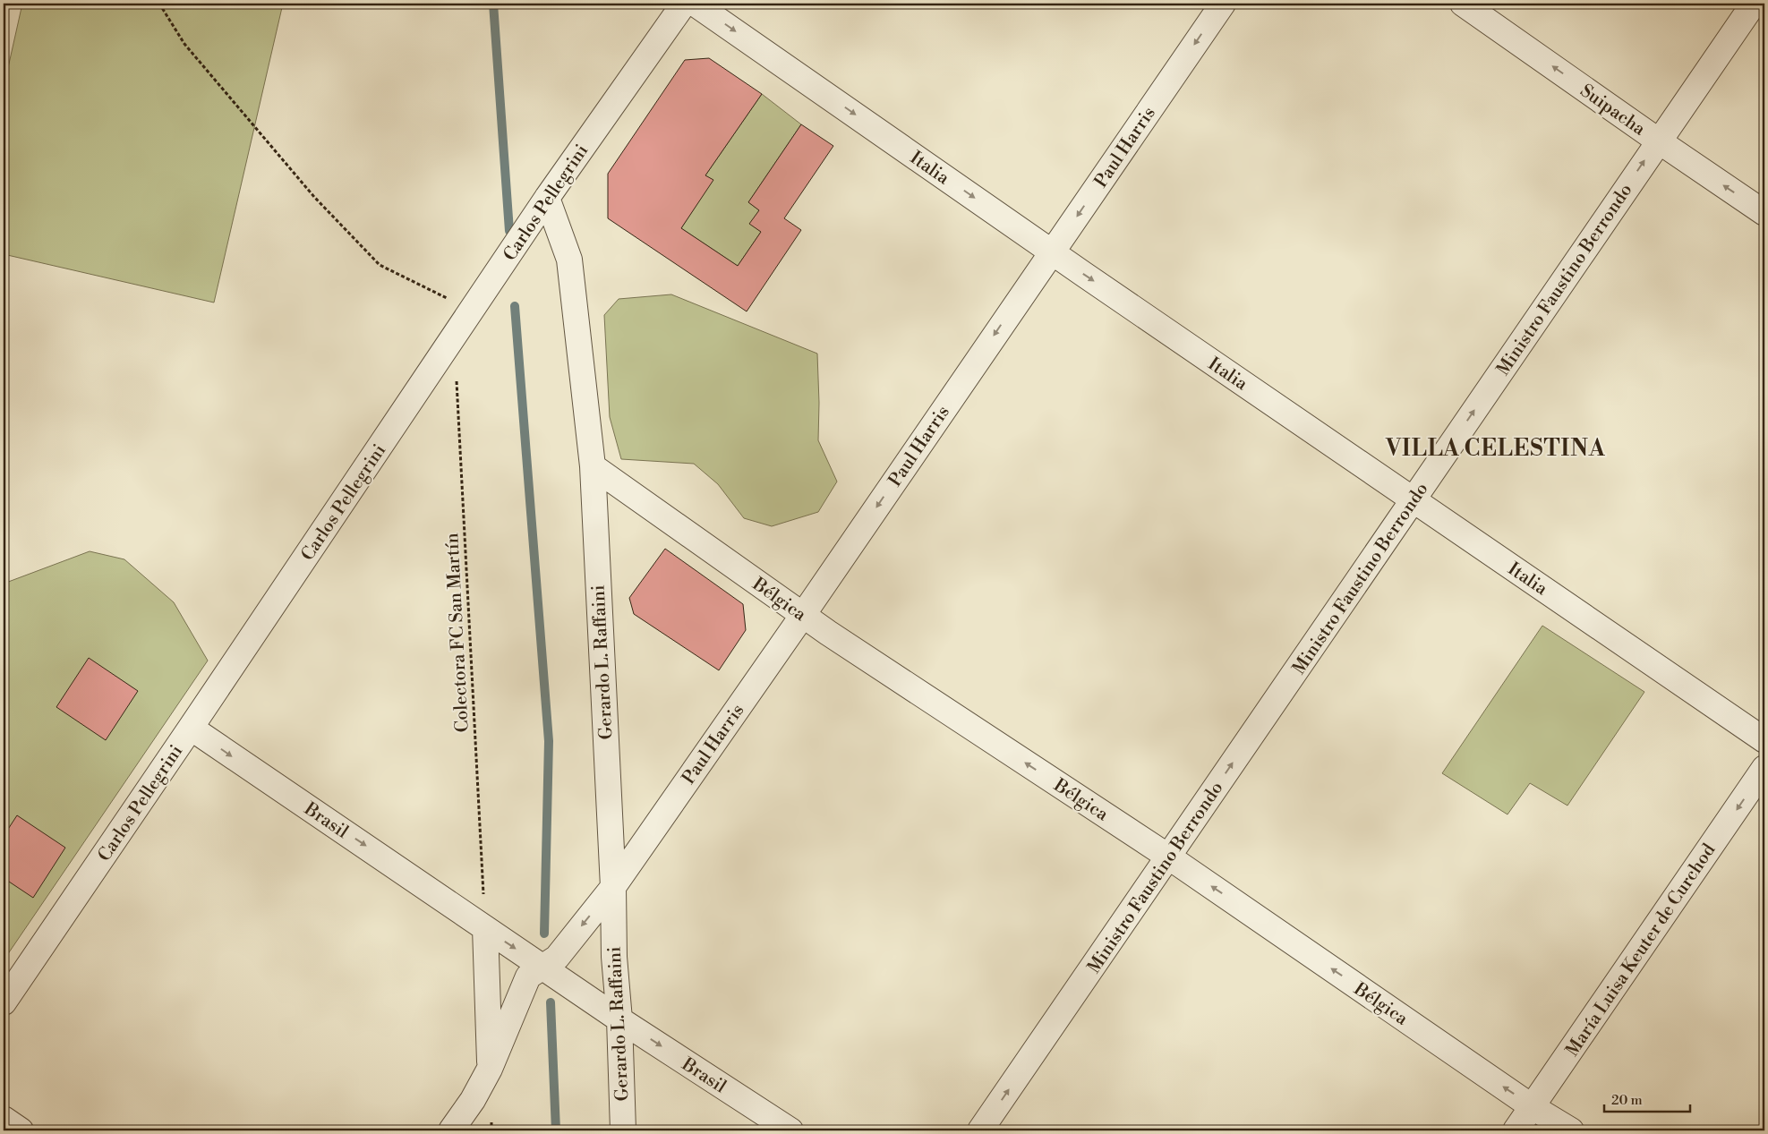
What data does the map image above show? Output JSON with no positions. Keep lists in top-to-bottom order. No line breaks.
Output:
{"streets":{"street":["Suipacha","Paul Harris","Italia","Carlos Pellegrini","Ministro Faustino Berrondo","Bélgica","Gerardo L. Raffaini","Brasil","María Luisa Keuter de Curchod"],"path":["Colectora FC San Martín"]},"crossings":[["Suipacha","Ministro Faustino Berrondo"],["Paul Harris","Italia"],["Paul Harris","Bélgica"],["Paul Harris","Gerardo L. Raffaini"],["Paul Harris","Brasil"],["Italia","Ministro Faustino Berrondo"],["Carlos Pellegrini","Gerardo L. Raffaini"],["Carlos Pellegrini","Brasil"],["Ministro Faustino Berrondo","Bélgica"],["Bélgica","Gerardo L. Raffaini"],["Bélgica","María Luisa Keuter de Curchod"],["Colectora FC San Martín","Brasil"],["Gerardo L. Raffaini","Brasil"]],"one_way":["Suipacha","Paul Harris","Italia","Ministro Faustino Berrondo","Bélgica","Brasil","María Luisa Keuter de Curchod"],"districts":["VILLA CELESTINA"],"scale_bar":"20 m"}
